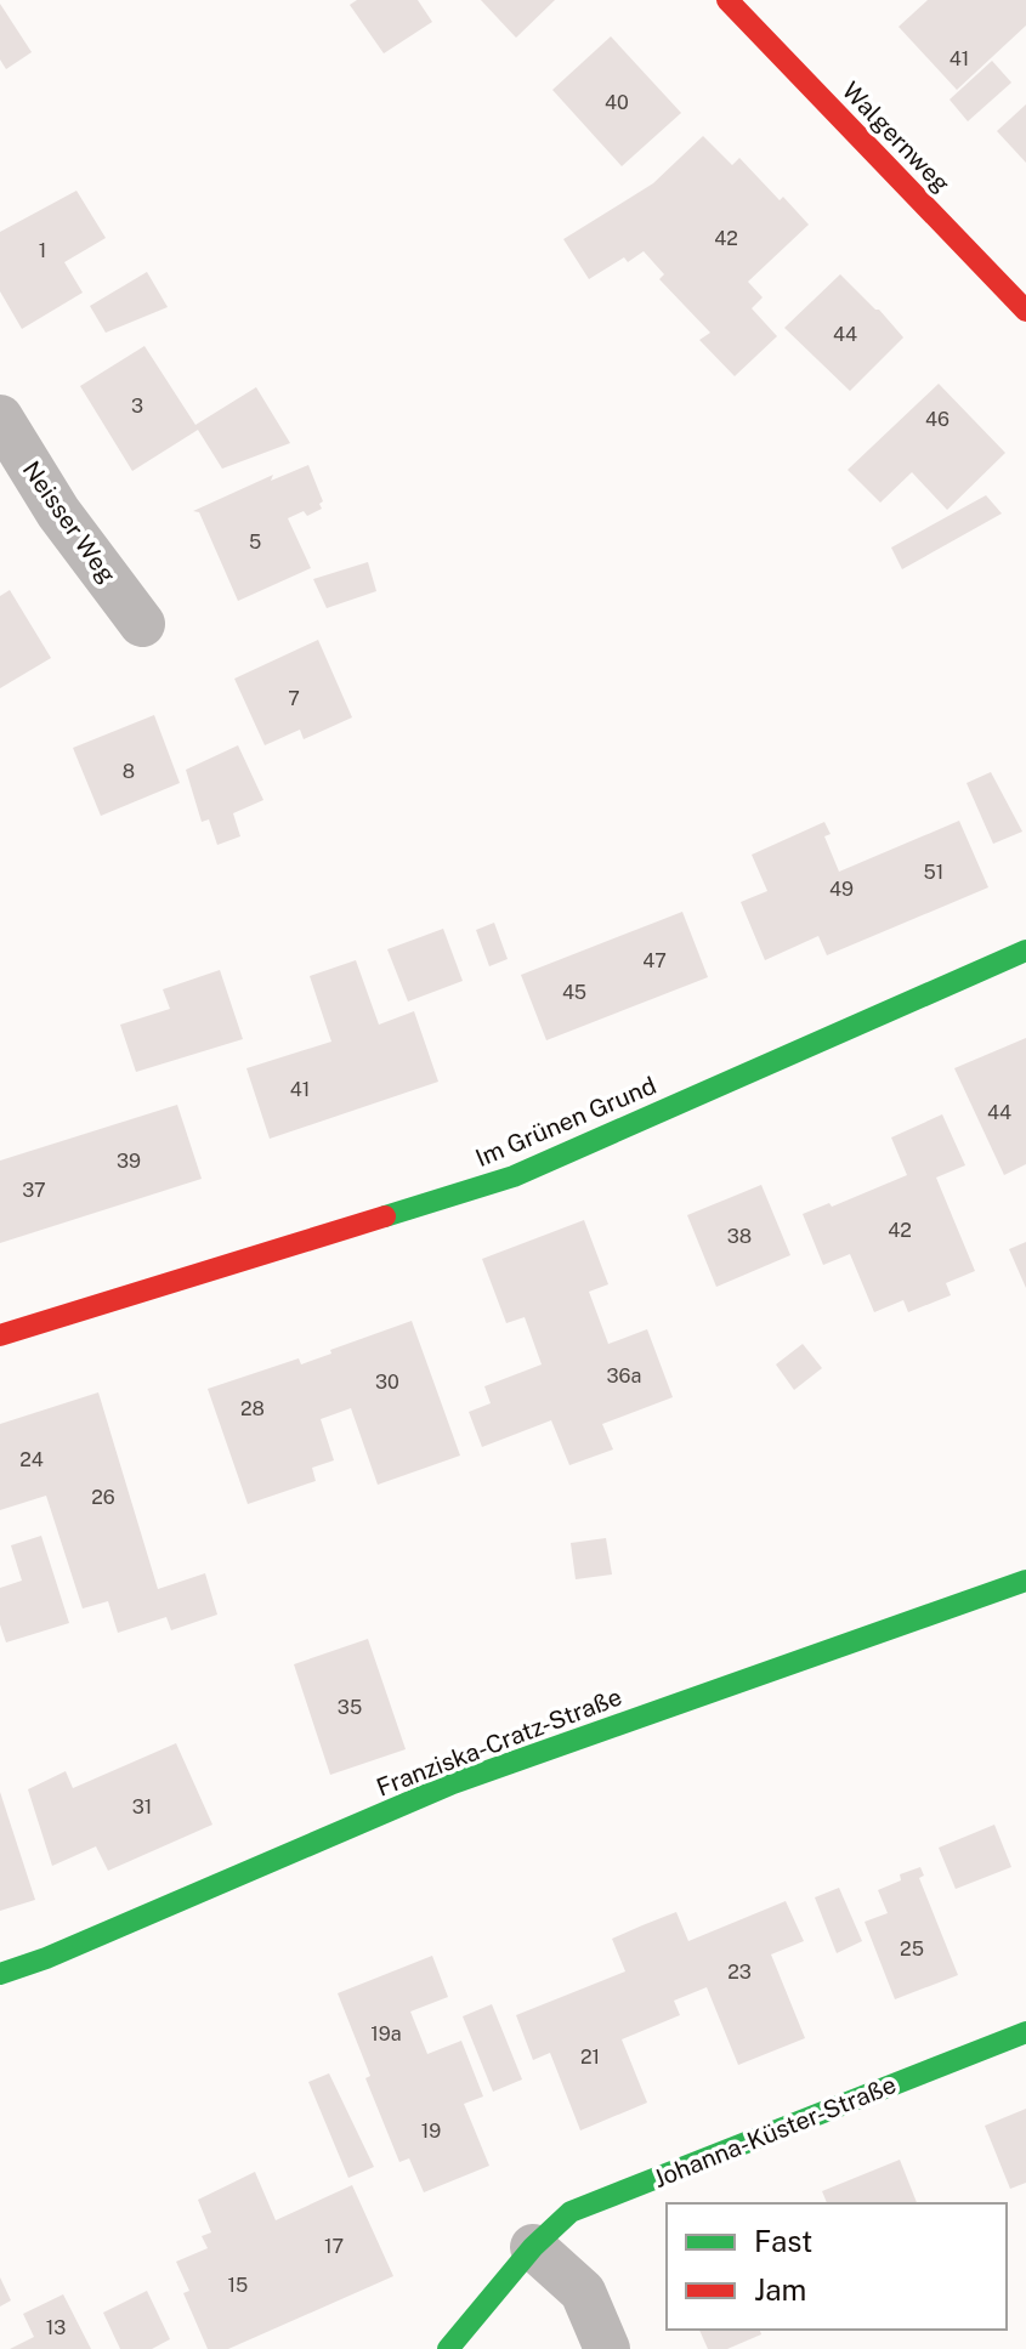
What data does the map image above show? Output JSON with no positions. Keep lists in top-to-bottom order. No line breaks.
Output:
{"streets":{"street":["Walgernweg","Neisser Weg","Im Grünen Grund","Franziska-Cratz-Straße","Johanna-Küster-Straße"]},"house_numbers":["41","40","42","1","44","3","46","5","7","8","51","49","47","45","41","44","39","37","42","38","36a","30","28","24","26","35","31","25","23","19a","21","19","17","15","13"],"legend":["Fast","Jam"]}
